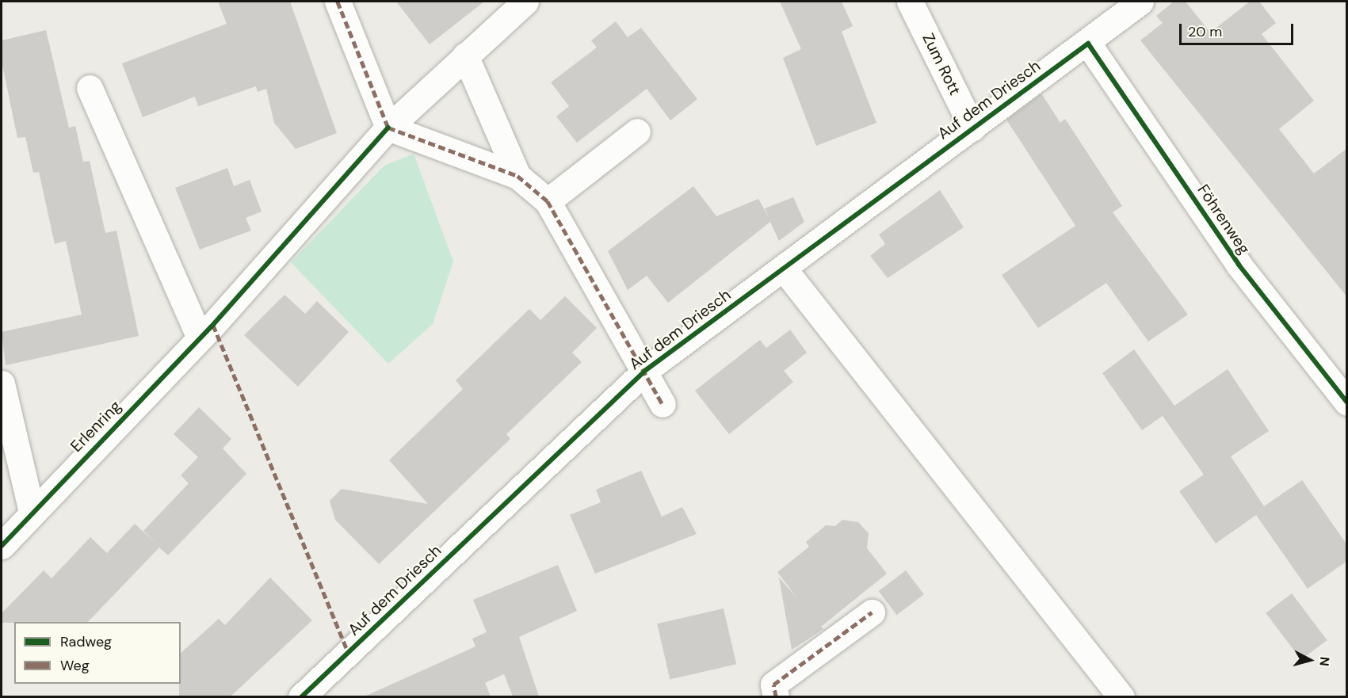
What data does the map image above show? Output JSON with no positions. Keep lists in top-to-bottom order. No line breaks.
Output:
{"streets":{"street":["Zum Rott","Auf dem Driesch","Föhrenweg","Erlenring"]},"crossings":[["Zum Rott","Auf dem Driesch"],["Auf dem Driesch","Föhrenweg"]],"legend":["Radweg","Weg"],"scale_bar":"20 m","north":"right"}
